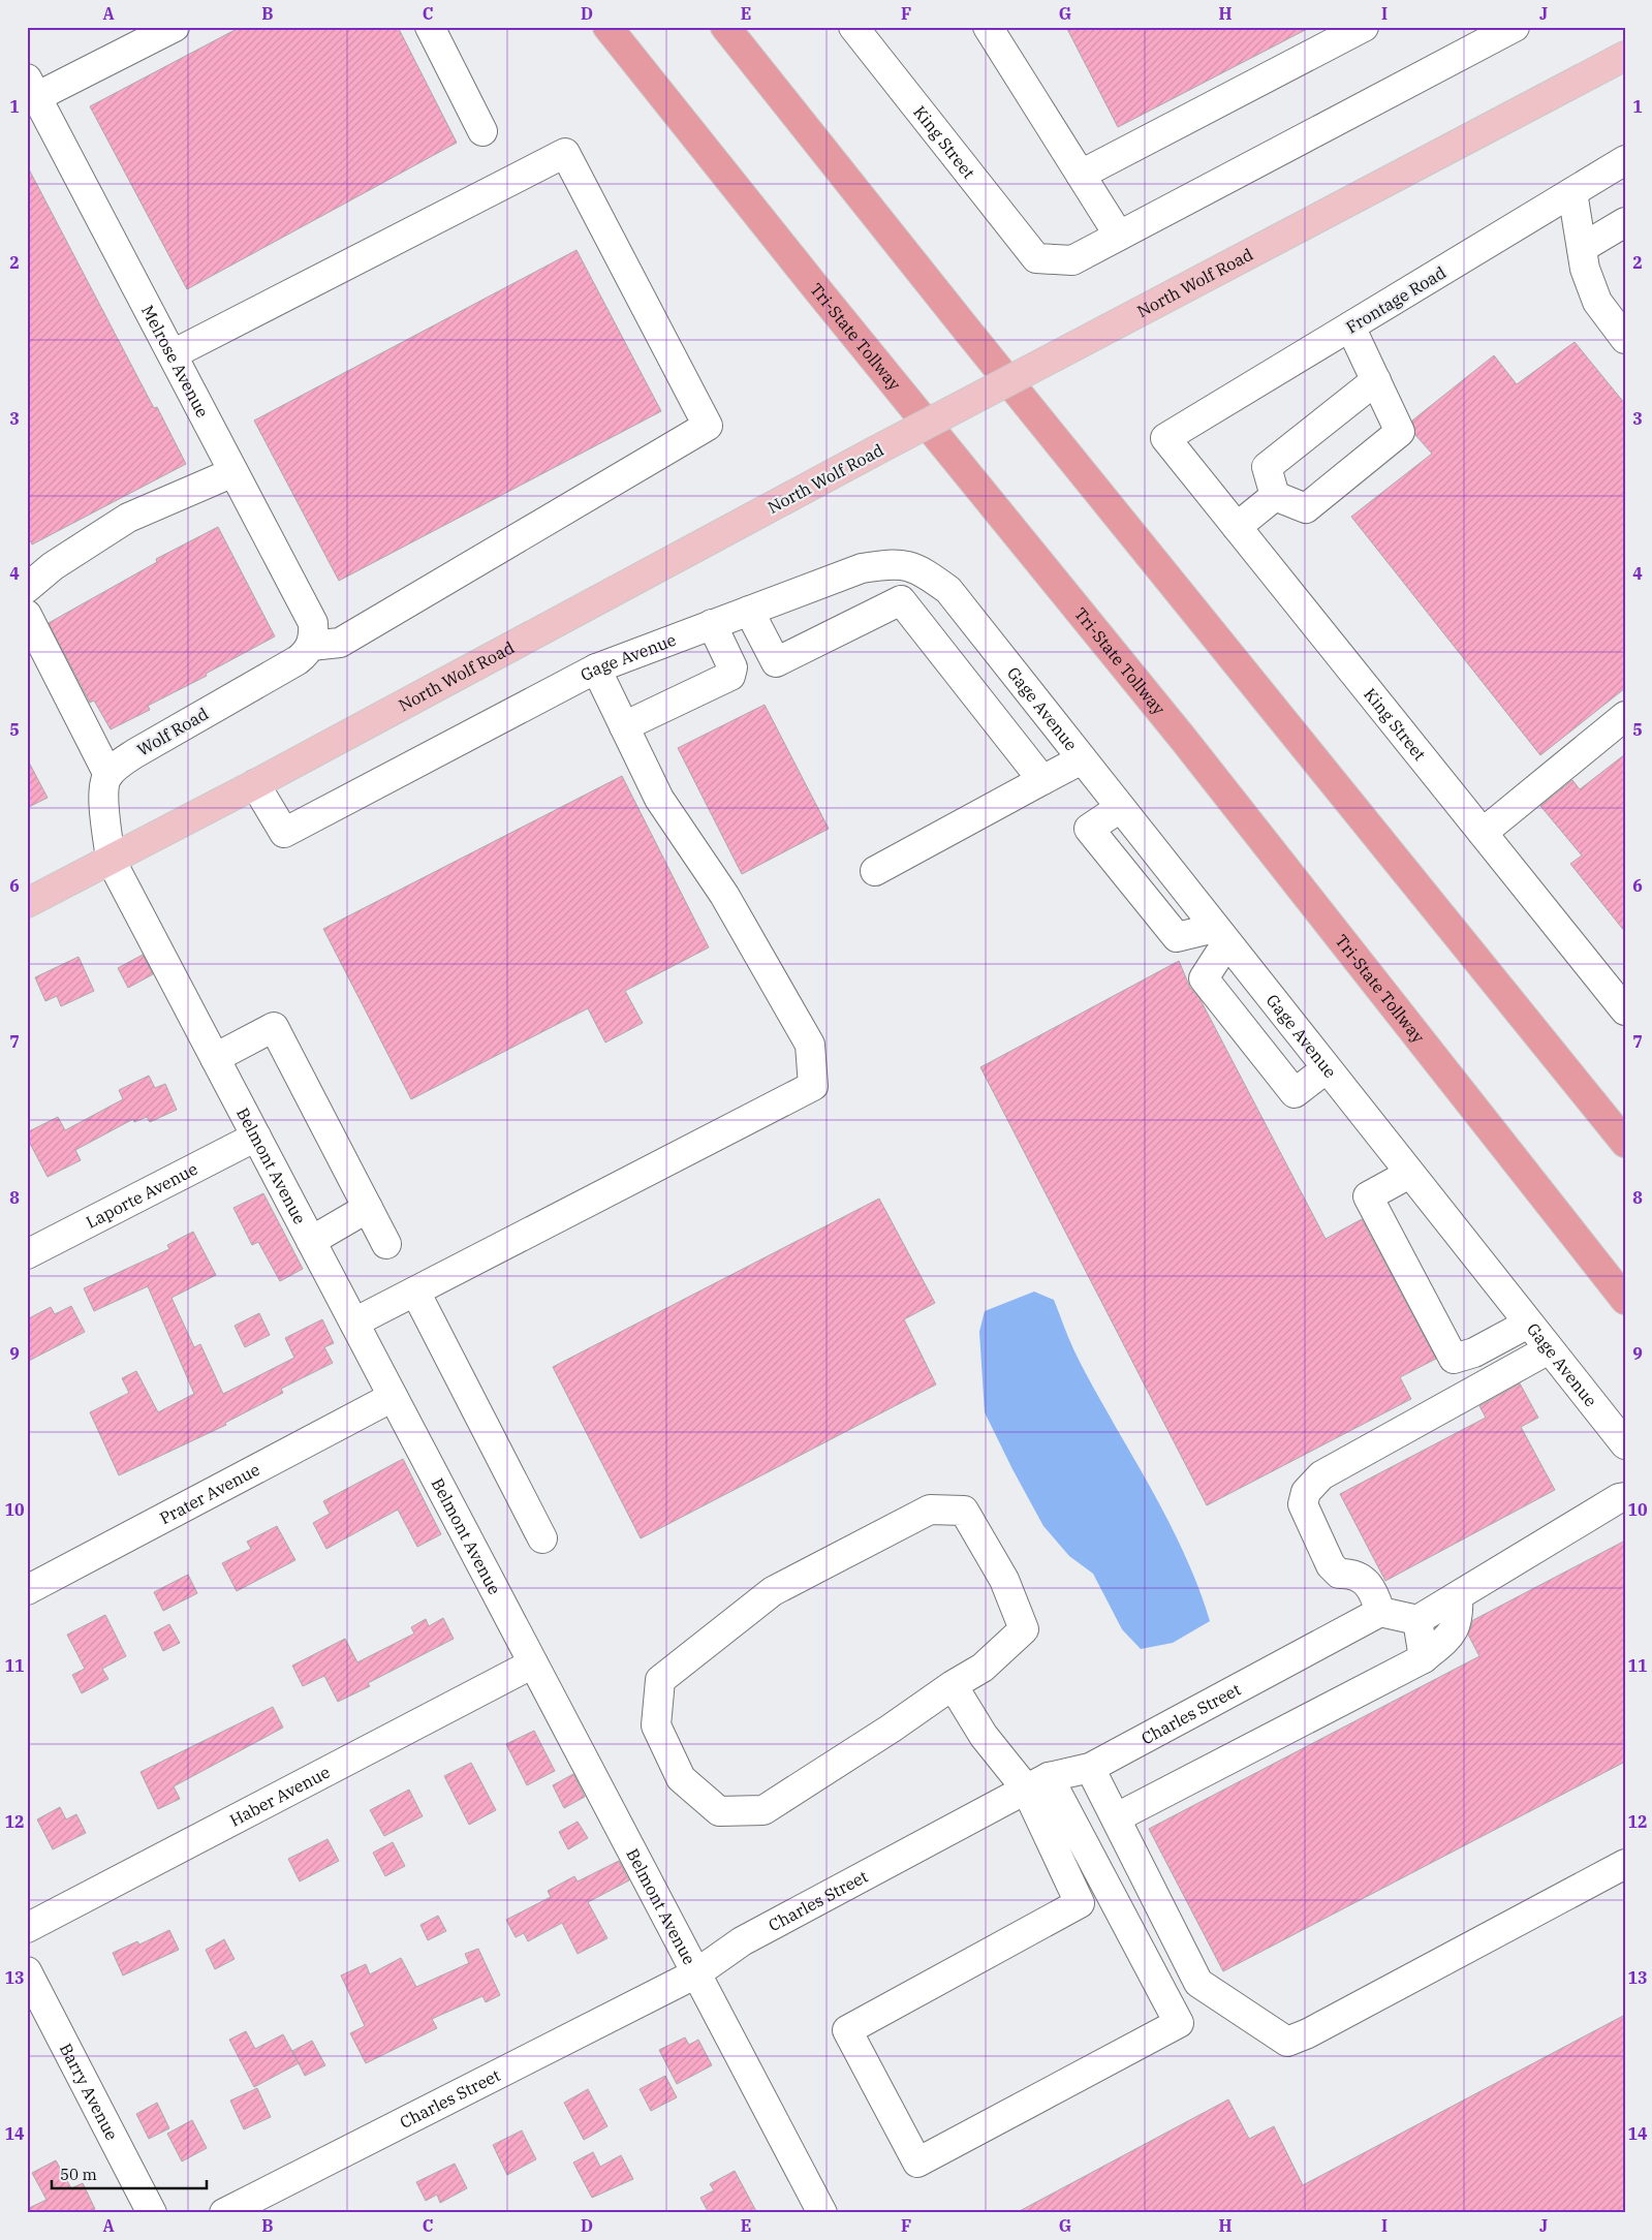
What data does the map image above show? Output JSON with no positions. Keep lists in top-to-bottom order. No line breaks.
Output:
{"streets":{"highway":["Tri-State Tollway"],"main road":["North Wolf Road"],"street":["King Street","Frontage Road","Melrose Avenue","Gage Avenue","Wolf Road","Belmont Avenue","Laporte Avenue","Prater Avenue","Charles Street","Haber Avenue","Barry Avenue"]},"crossings":[["King Street","Frontage Road"],["North Wolf Road","Gage Avenue"],["North Wolf Road","Belmont Avenue"],["Melrose Avenue","Wolf Road"],["Belmont Avenue","Laporte Avenue"],["Belmont Avenue","Prater Avenue"],["Belmont Avenue","Charles Street"],["Belmont Avenue","Haber Avenue"]],"scale_bar":"50 m","grid":{"columns":["A","B","C","D","E","F","G","H","I","J"],"rows":["1","2","3","4","5","6","7","8","9","10","11","12","13","14"]}}
